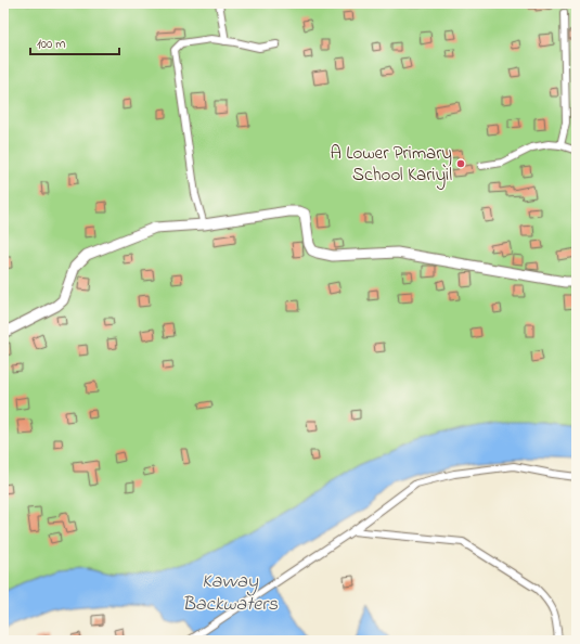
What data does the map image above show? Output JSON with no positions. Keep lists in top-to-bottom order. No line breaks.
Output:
{"water":["Kavvay Backwaters"],"places":["A Lower Primary School Kariyil"],"scale_bar":"100 m"}
